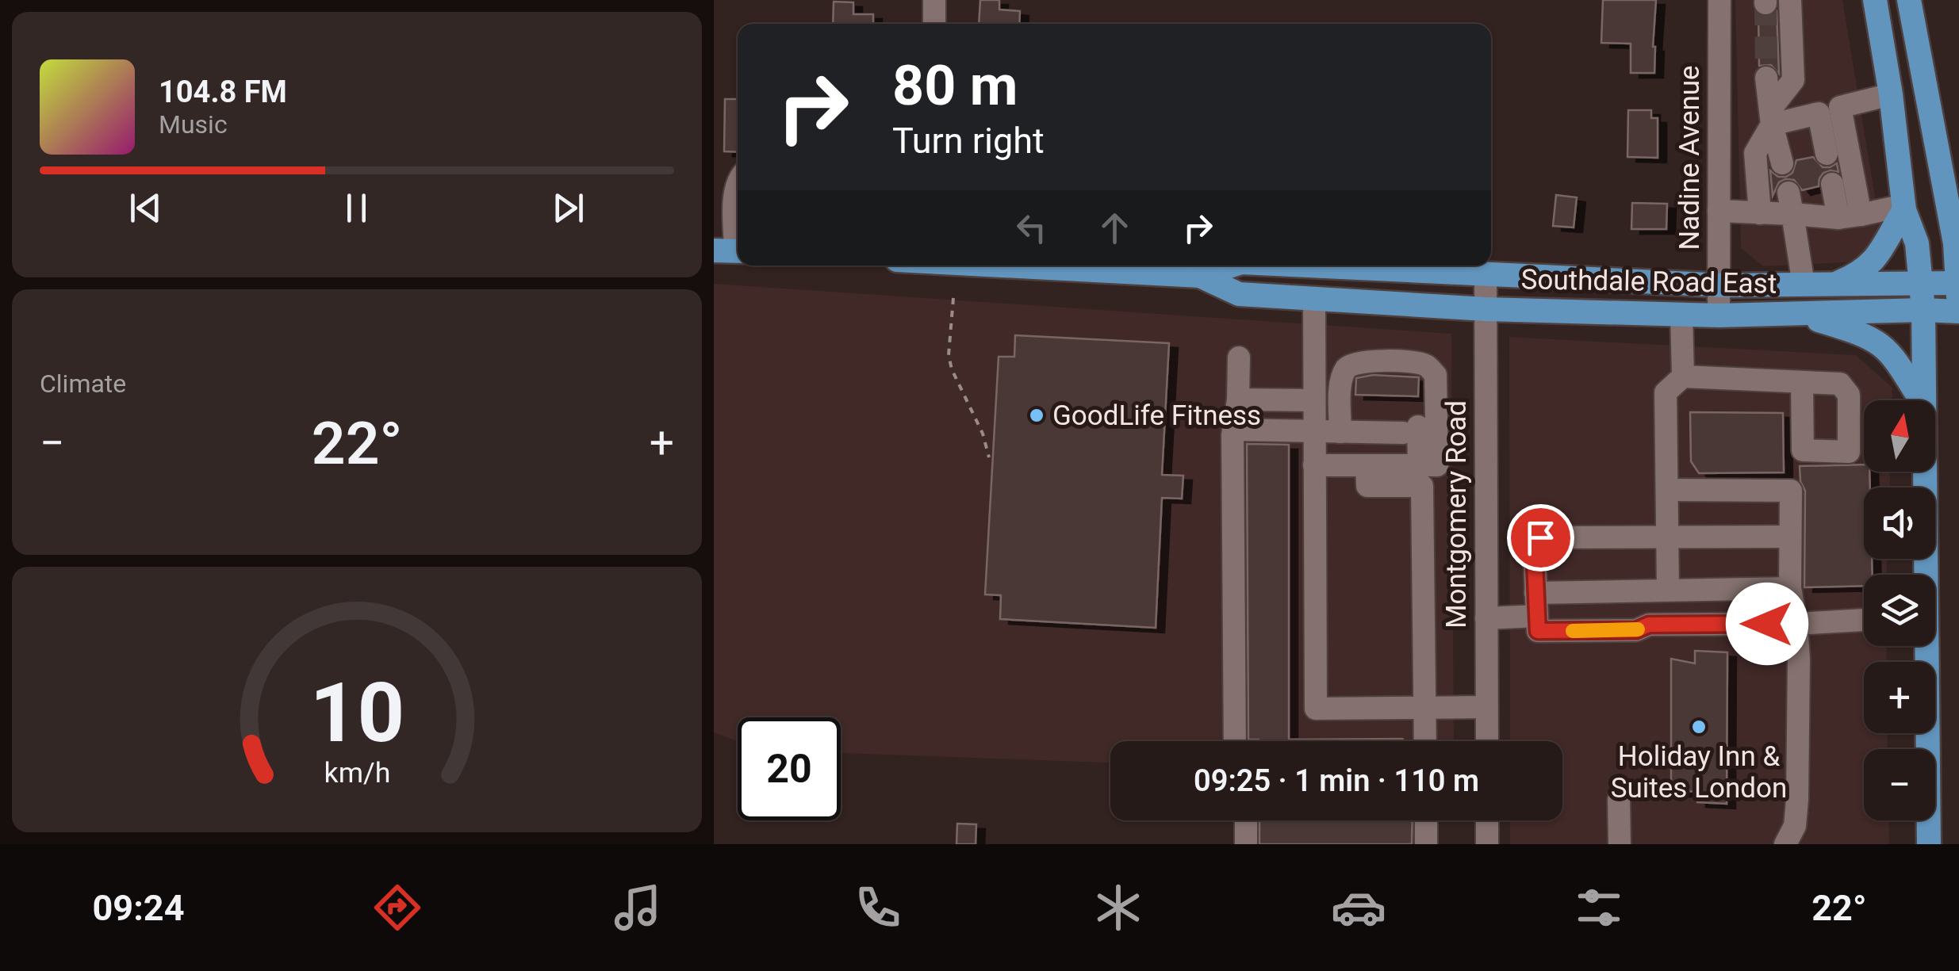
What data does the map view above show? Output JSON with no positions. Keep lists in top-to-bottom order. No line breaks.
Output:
{"streets":{"main road":["Southdale Road East"],"street":["Nadine Avenue","Montgomery Road"]},"crossings":[["Nadine Avenue","Southdale Road East"],["Southdale Road East","Montgomery Road"]],"places":["GoodLife Fitness","Holiday Inn & Suites London"],"north":"top","page":{"turn":["80 m","Turn right"],"song":["104.8 FM","Music"],"tile":"Climate","map_buttons":["+","−"],"heat":["−","22°","+"],"limit":"20","trip":"09:25 · 1 min · 110 m","tabs":["09:24","22°"],"gauge":["10","km/h"]}}
